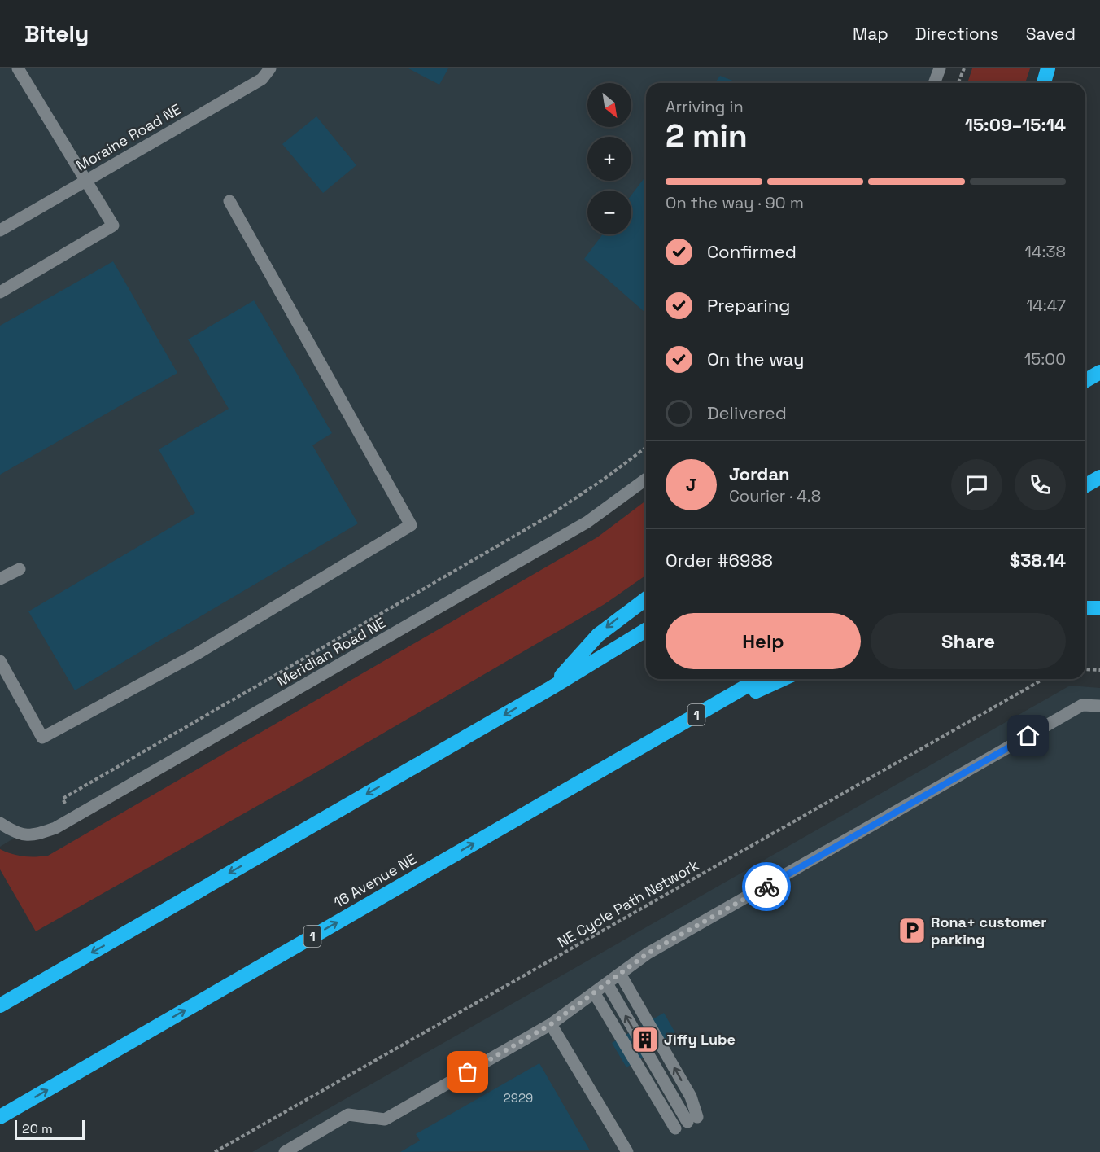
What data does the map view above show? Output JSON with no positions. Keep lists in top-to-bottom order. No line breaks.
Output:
{"streets":{"highway":["1","16 Avenue NE"],"street":["Moraine Road NE","Meridian Road NE"],"path":["NE Cycle Path Network"]},"places":{"parking":["Rona+ customer parking"],"building":["Jiffy Lube"]},"house_numbers":["2929"],"scale_bar":"20 m","north":"bottom right","page":{"header":"Bitely","nav":["Map","Directions","Saved"],"map_buttons":["+","−"],"heading":["2 min","Arriving in","15:09–15:14"],"panel":["Jordan","Courier · 4.8","Order #6988","$38.14"],"bar":"On the way · 90 m","list":[["Confirmed","14:38"],["Preparing","14:47"],["On the way","15:00"],"Delivered"],"round":"J","buttons":["Help","Share"],"scale":"20 m"}}
